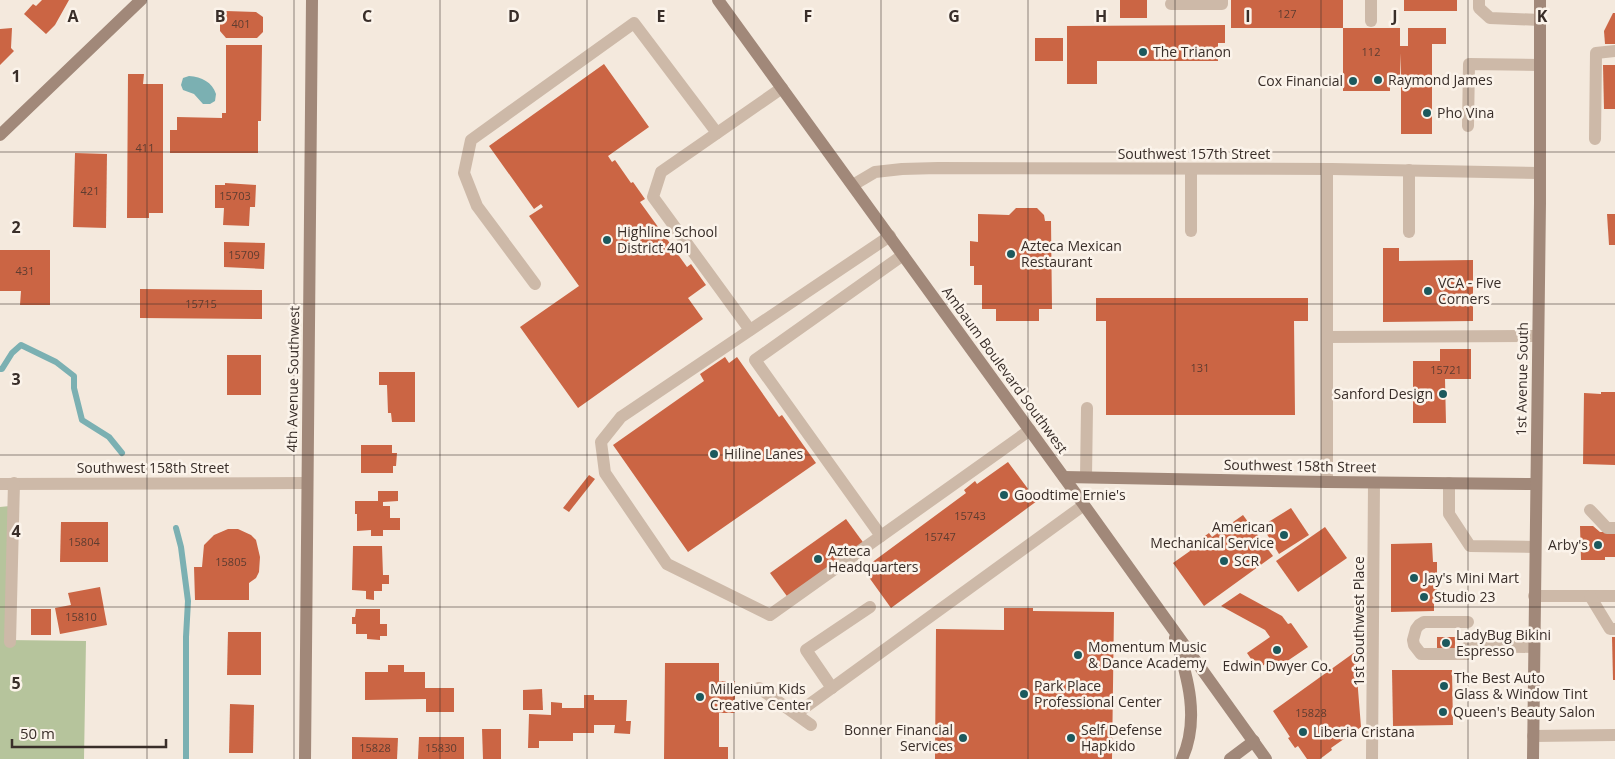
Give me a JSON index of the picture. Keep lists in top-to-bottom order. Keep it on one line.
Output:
{"streets":{"street":["Southwest 157th Street","Ambaum Boulevard Southwest","4th Avenue Southwest","1st Avenue South","Southwest 158th Street","1st Southwest Place"]},"crossings":[["Southwest 157th Street","Ambaum Boulevard Southwest"],["Southwest 157th Street","1st Avenue South"],["Ambaum Boulevard Southwest","Southwest 158th Street"],["4th Avenue Southwest","Southwest 158th Street"],["1st Avenue South","Southwest 158th Street"],["Southwest 158th Street","1st Southwest Place"]],"places":["The Trianon","Raymond James","Cox Financial","Pho Vina","Highline School District 401","Azteca Mexican Restaurant","VCA - Five Corners","Sanford Design","Hiline Lanes","Goodtime Ernie's","American Mechanical Service","Arby's","Azteca Headquarters","SCR","Jay's Mini Mart","Studio 23","LadyBug Bikini Espresso","Edwin Dwyer Co.","Momentum Music & Dance Academy","The Best Auto Glass & Window Tint","Park Place Professional Center","Millenium Kids Creative Center","Queen's Beauty Salon","Liberia Cristana","Bonner Financial Services","Self Defense Hapkido"],"house_numbers":["127","401","112","411","421","15703","15709","431","15715","131","15721","15743","15747","15804","15805","15810","15828","15828","15830"],"scale_bar":"50 m","grid":{"columns":["A","B","C","D","E","F","G","H","I","J","K"],"rows":["1","2","3","4","5"]}}
